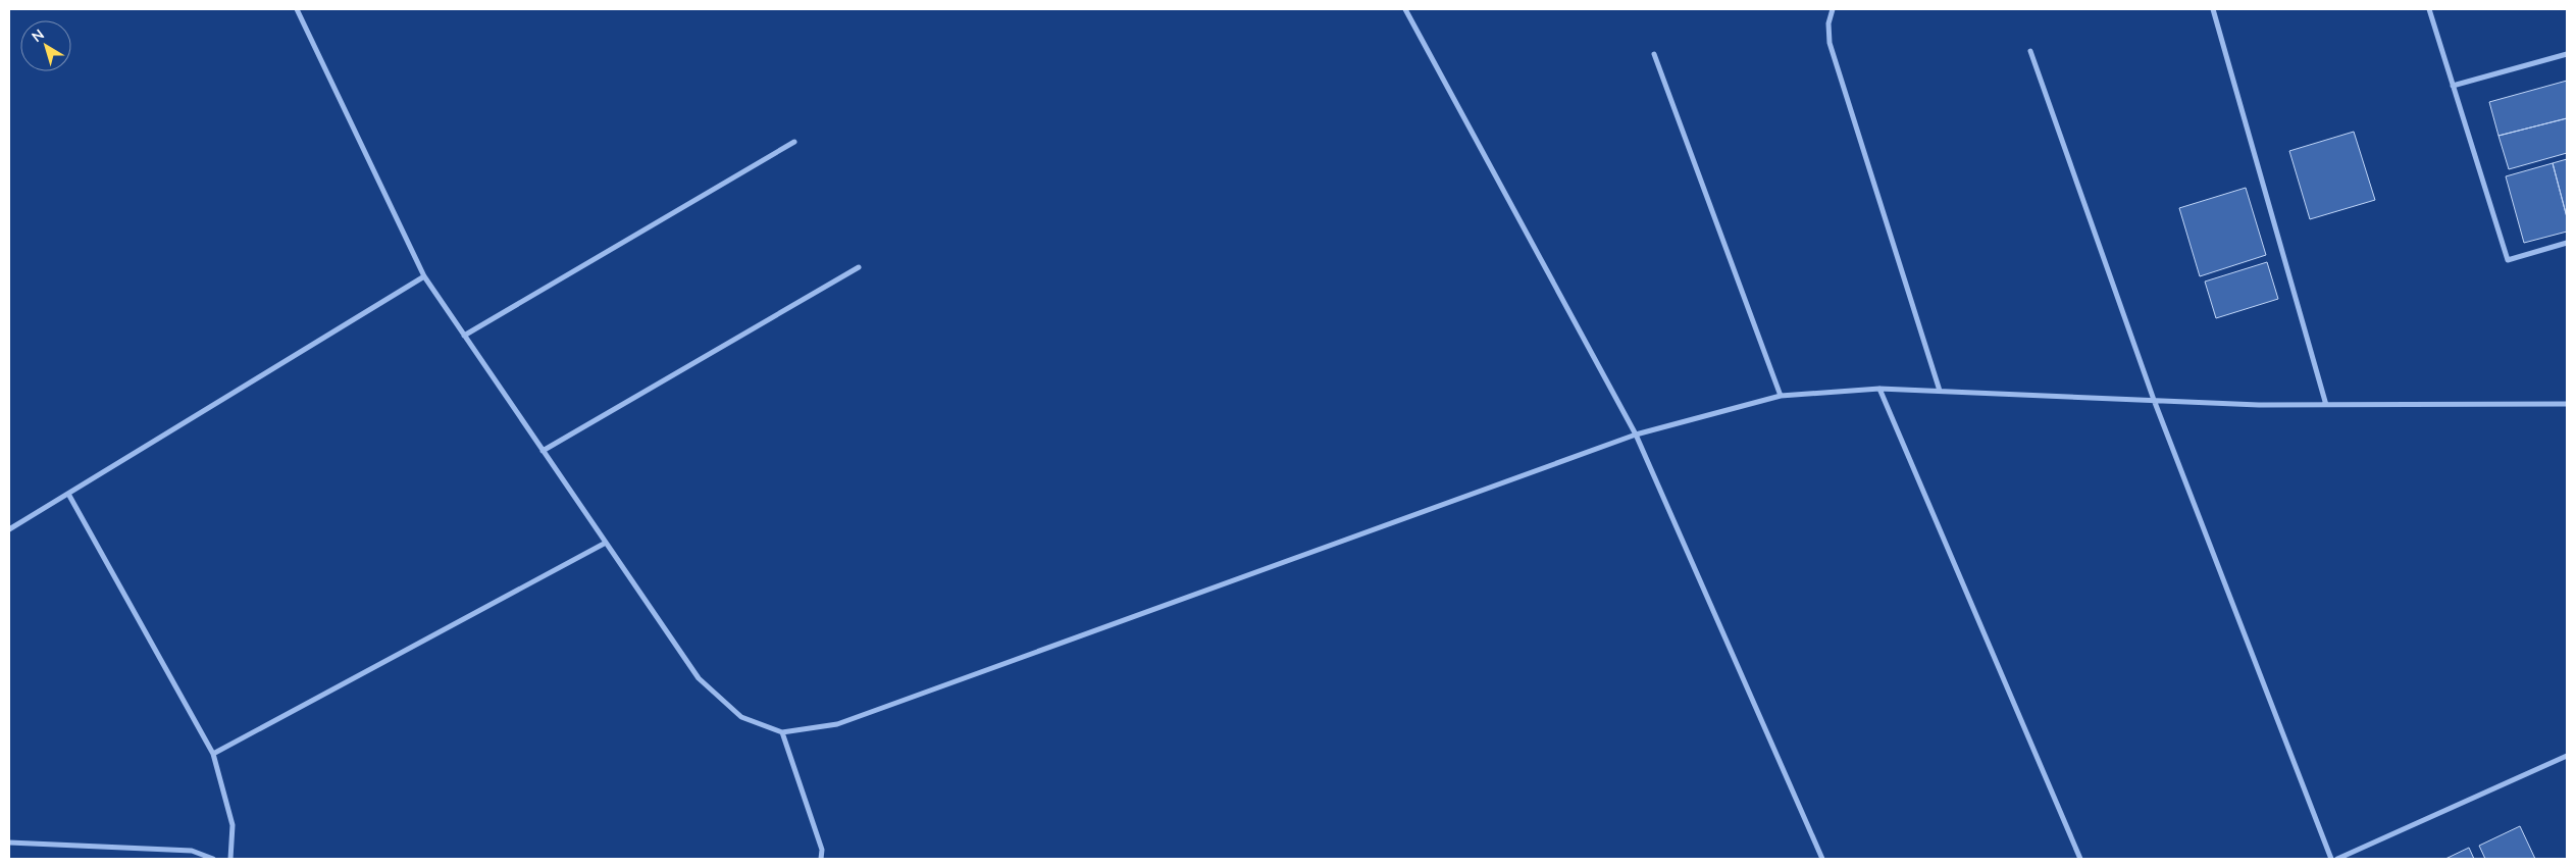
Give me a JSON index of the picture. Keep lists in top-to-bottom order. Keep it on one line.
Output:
{"north":"top left"}
